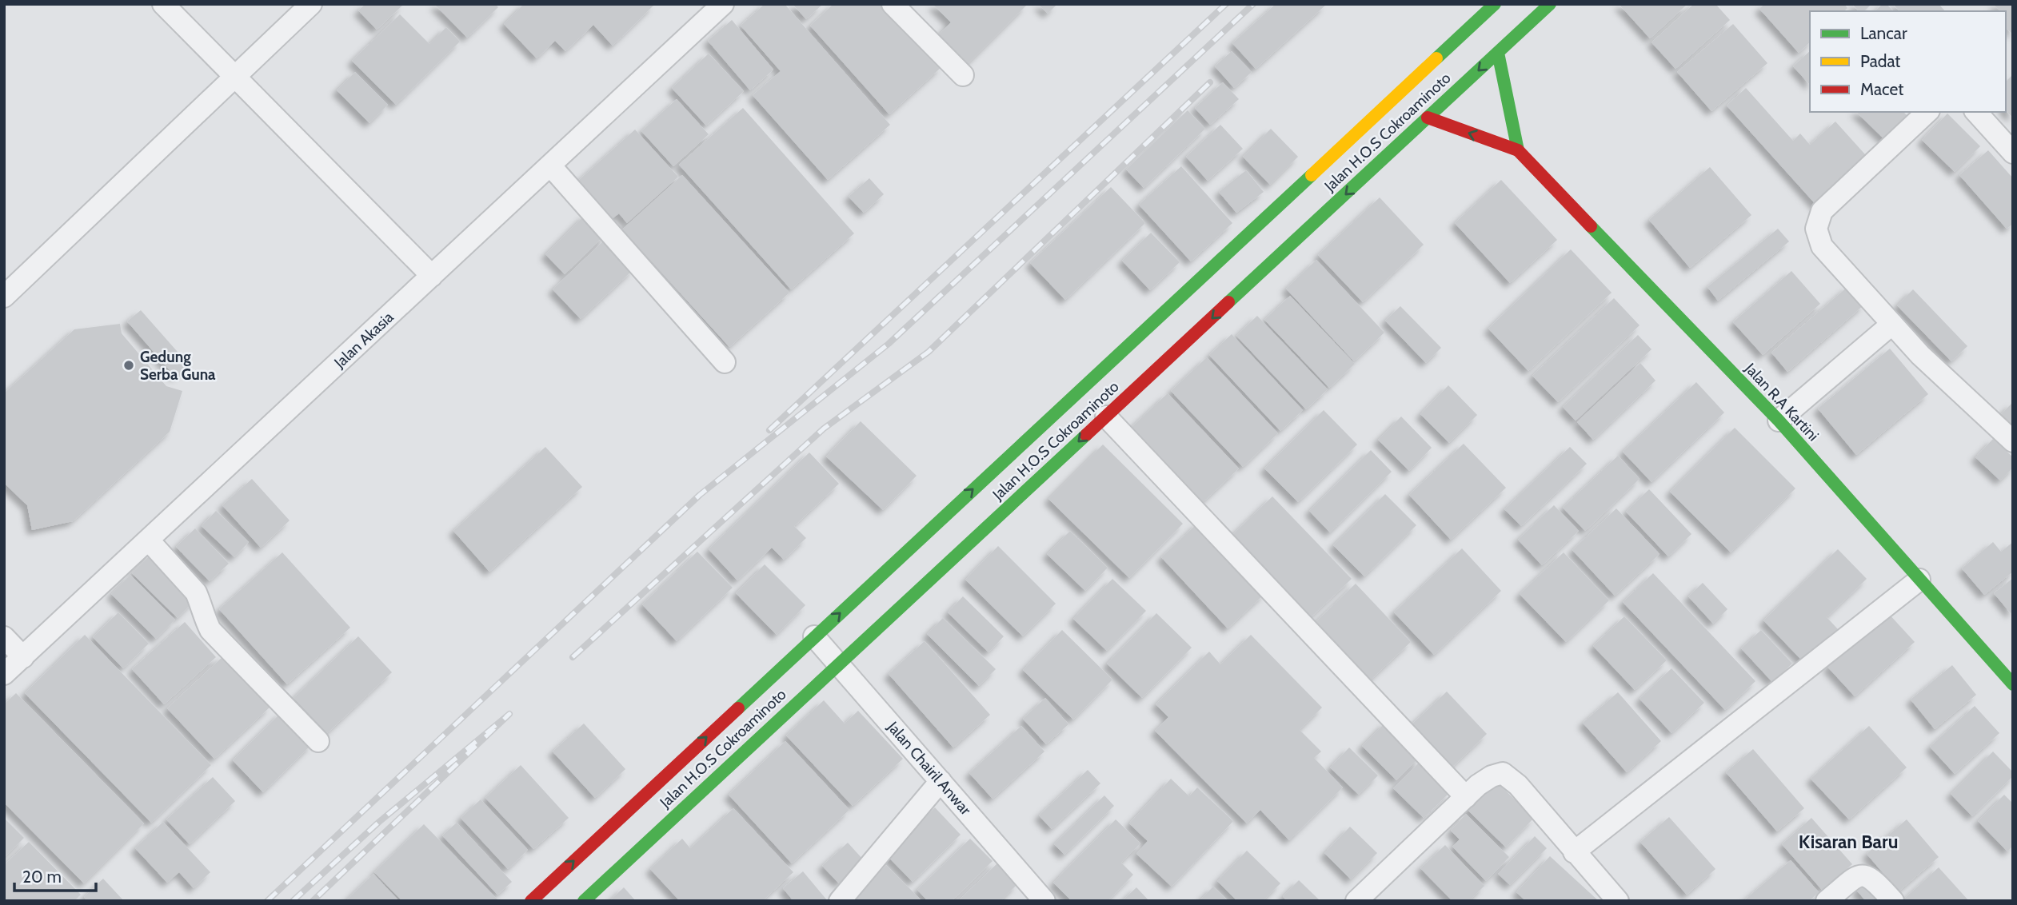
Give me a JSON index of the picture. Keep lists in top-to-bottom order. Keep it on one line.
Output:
{"streets":{"main road":["Jalan H.O.S Cokroaminoto","Jalan R.A Kartini"],"street":["Jalan Akasia","Jalan Chairil Anwar"]},"crossings":[["Jalan H.O.S Cokroaminoto","Jalan Chairil Anwar"]],"districts":["Kisaran Baru"],"places":["Gedung Serba Guna"],"legend":["Lancar","Padat","Macet"],"scale_bar":"20 m"}
